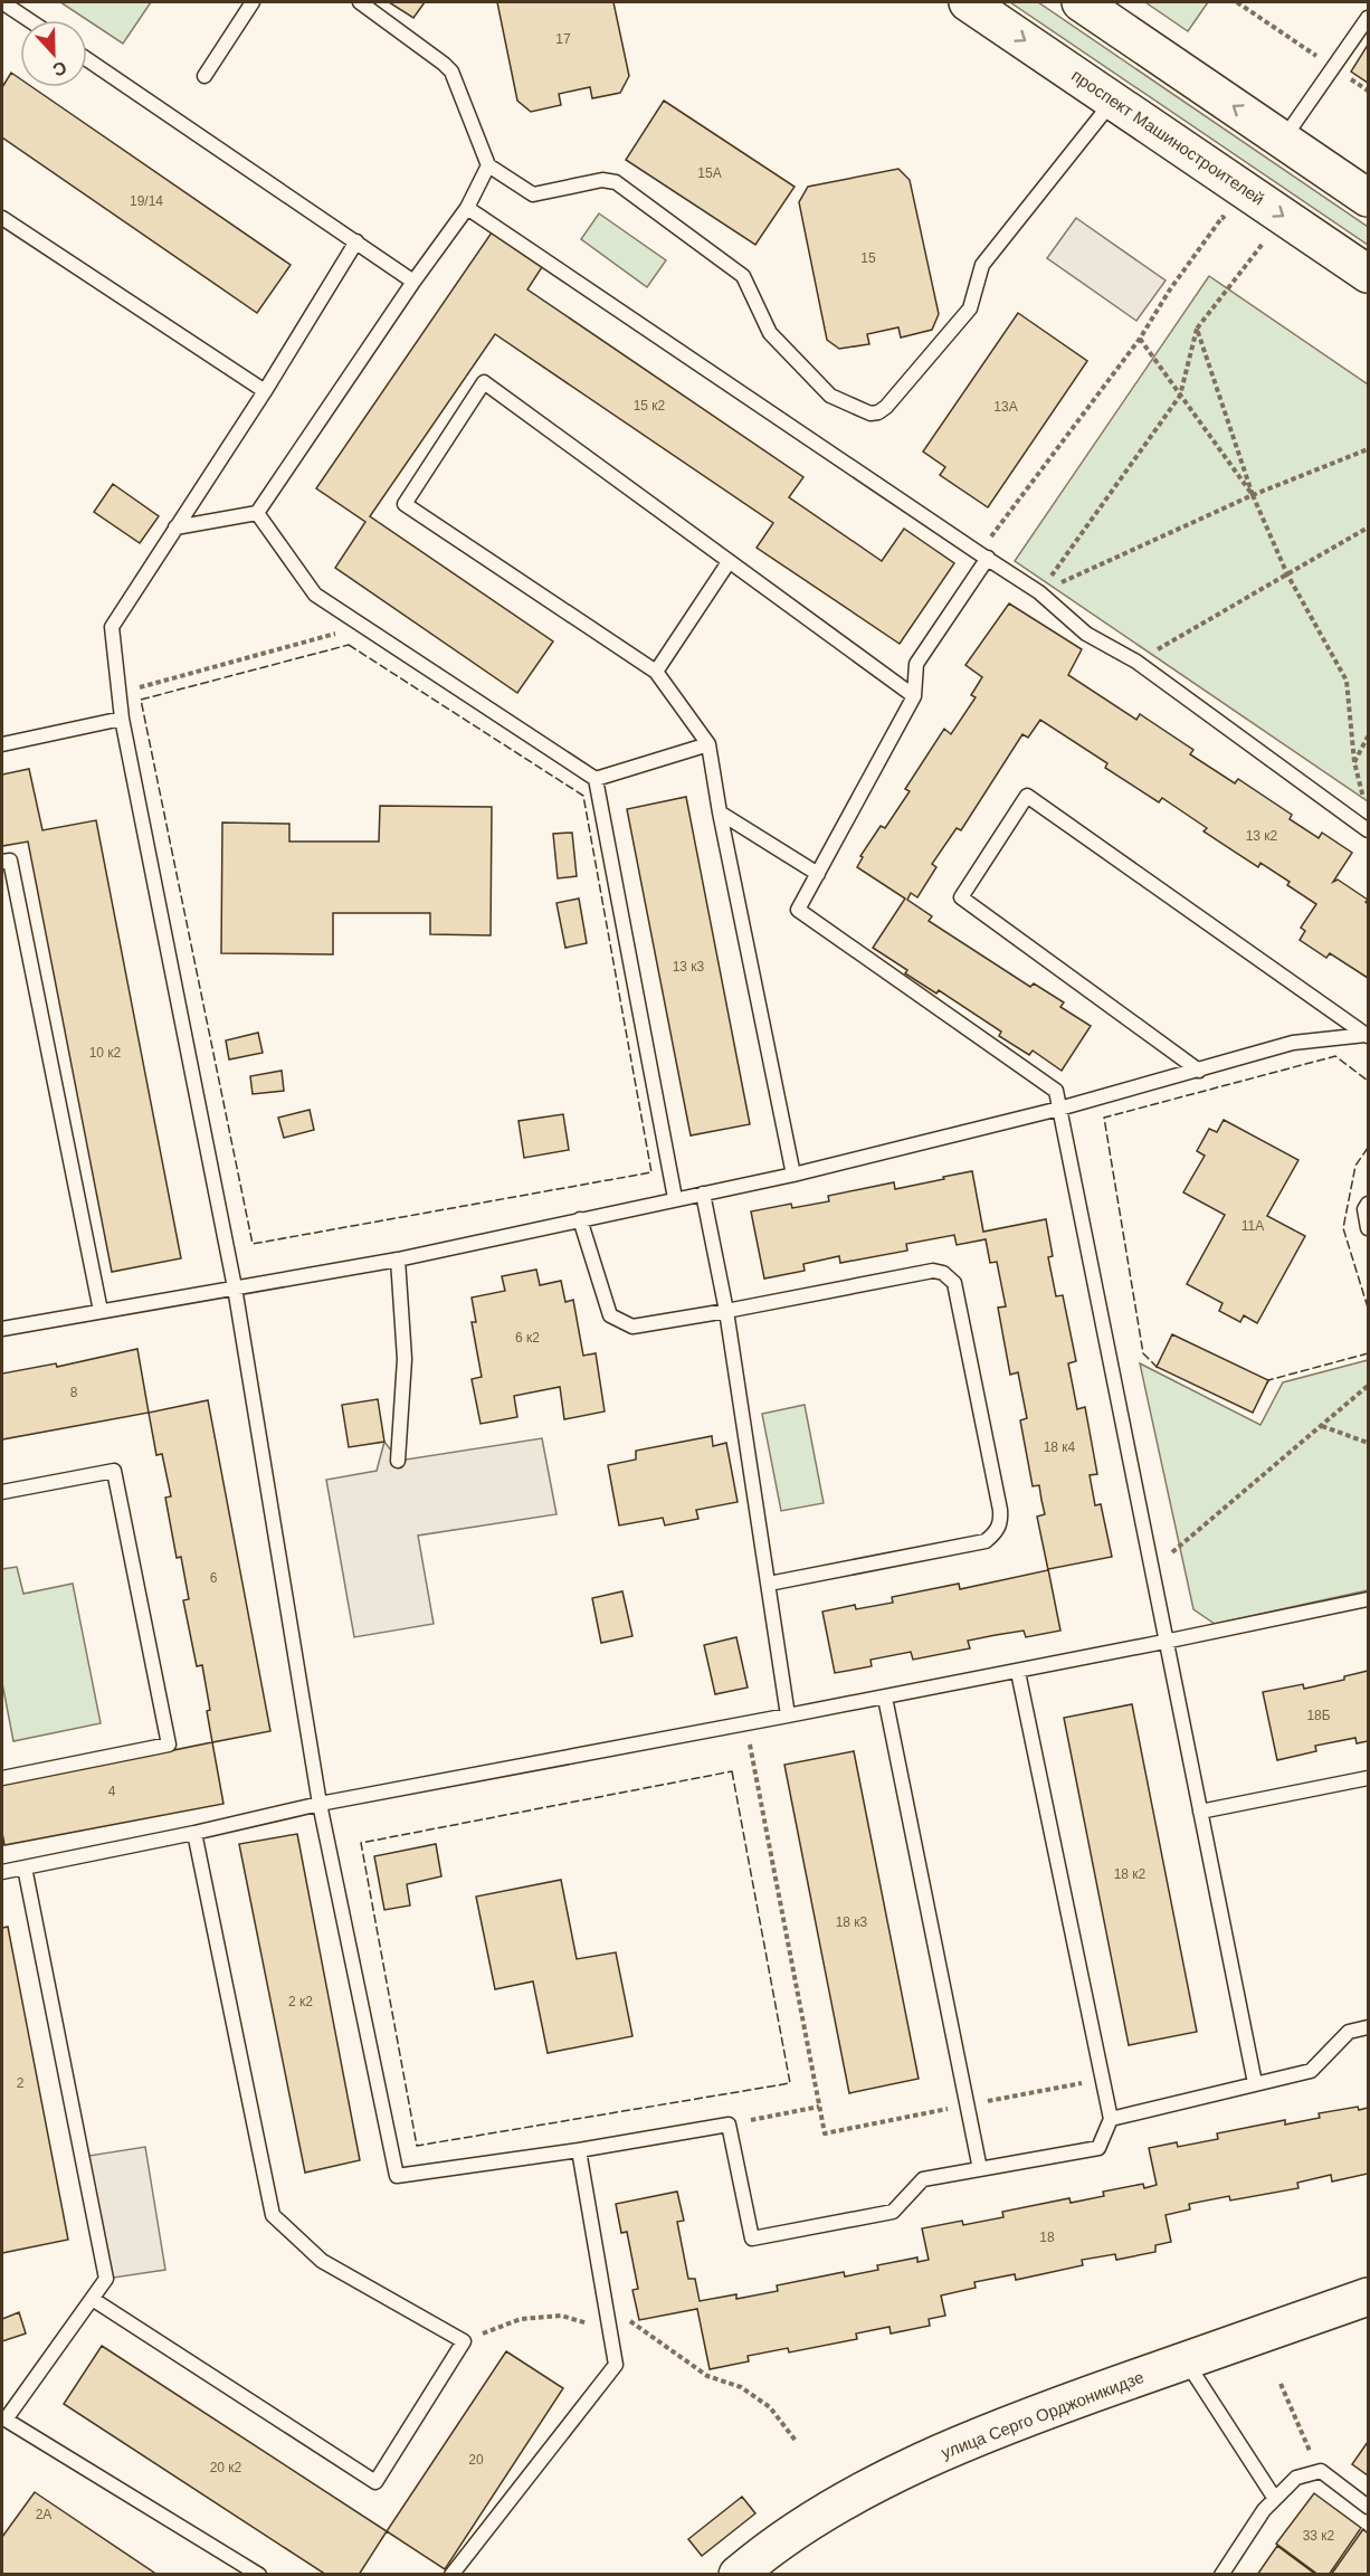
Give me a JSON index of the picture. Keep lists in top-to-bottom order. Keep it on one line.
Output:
{"streets":{"main road":["проспект Машиностроителей","улица Серго Орджоникидзе"]},"house_numbers":["17","15А","19/14","15","15 к2","13А","13 к2","13 к3","10 к2","11А","6 к2","8","18 к4","6","18Б","4","18 к2","18 к3","2 к2","2","18","20","20 к2","2А","33 к2"],"north":"bottom"}
